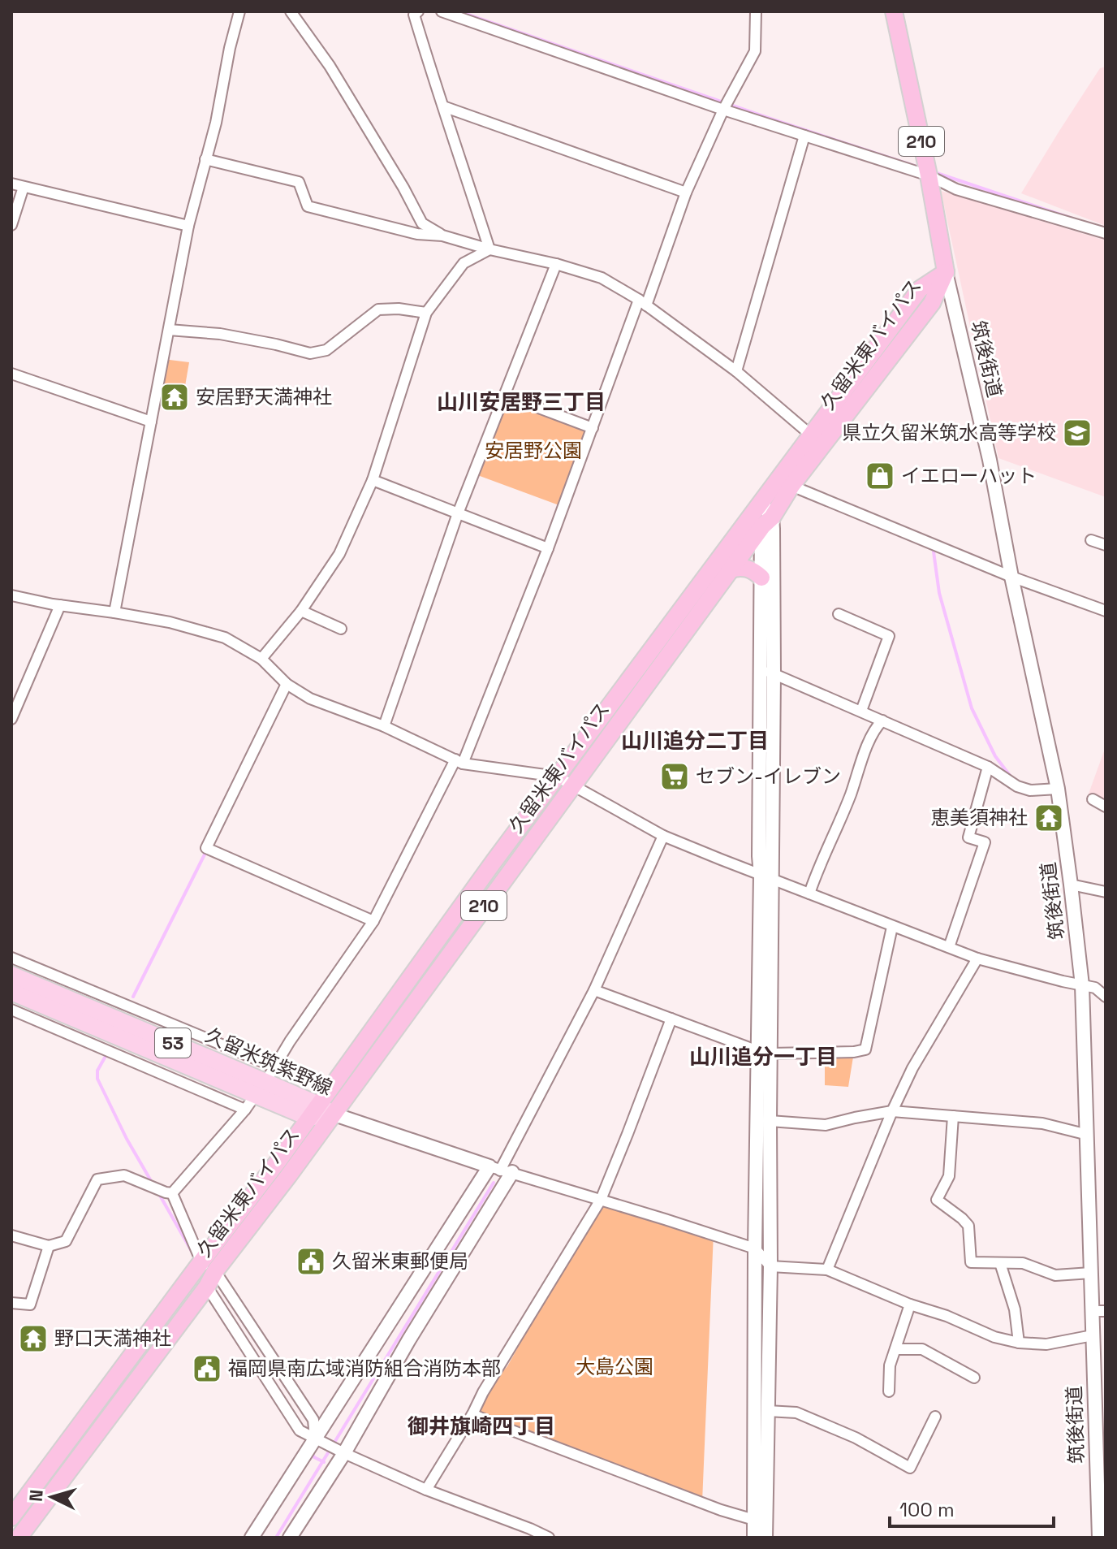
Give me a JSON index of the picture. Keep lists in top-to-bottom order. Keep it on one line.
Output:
{"streets":{"highway":["210","久留米東バイパス"],"main road":["53","久留米筑紫野線"],"street":["筑後街道"]},"crossings":[["210","久留米東バイパス"],["210","筑後街道"],["久留米東バイパス","筑後街道"],["久留米東バイパス","久留米筑紫野線"]],"districts":["山川安居野三丁目","山川追分二丁目","山川追分一丁目","御井旗崎四丁目"],"parks":["安居野公園","大島公園"],"places":{"temple":["安居野天満神社","恵美須神社","野口天満神社"],"school or university":["県立久留米筑水高等学校"],"shop":["イエローハット"],"supermarket":["セブン-イレブン"],"public building":["久留米東郵便局","福岡県南広域消防組合消防本部"]},"scale_bar":"100 m","north":"left"}
